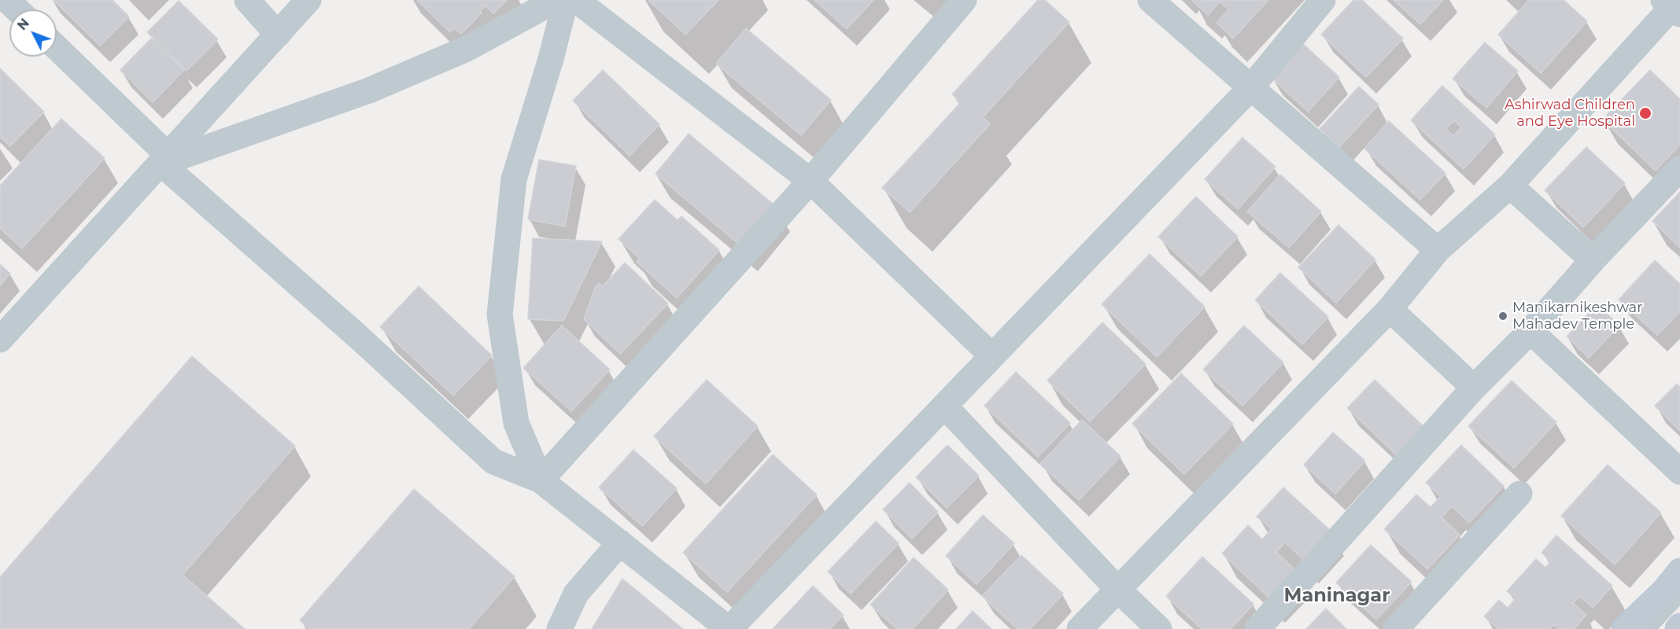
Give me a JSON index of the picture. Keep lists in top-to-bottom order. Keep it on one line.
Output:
{"districts":["Maninagar"],"places":["Ashirwad Children and Eye Hospital","Manikarnikeshwar Mahadev Temple"],"north":"top left"}
